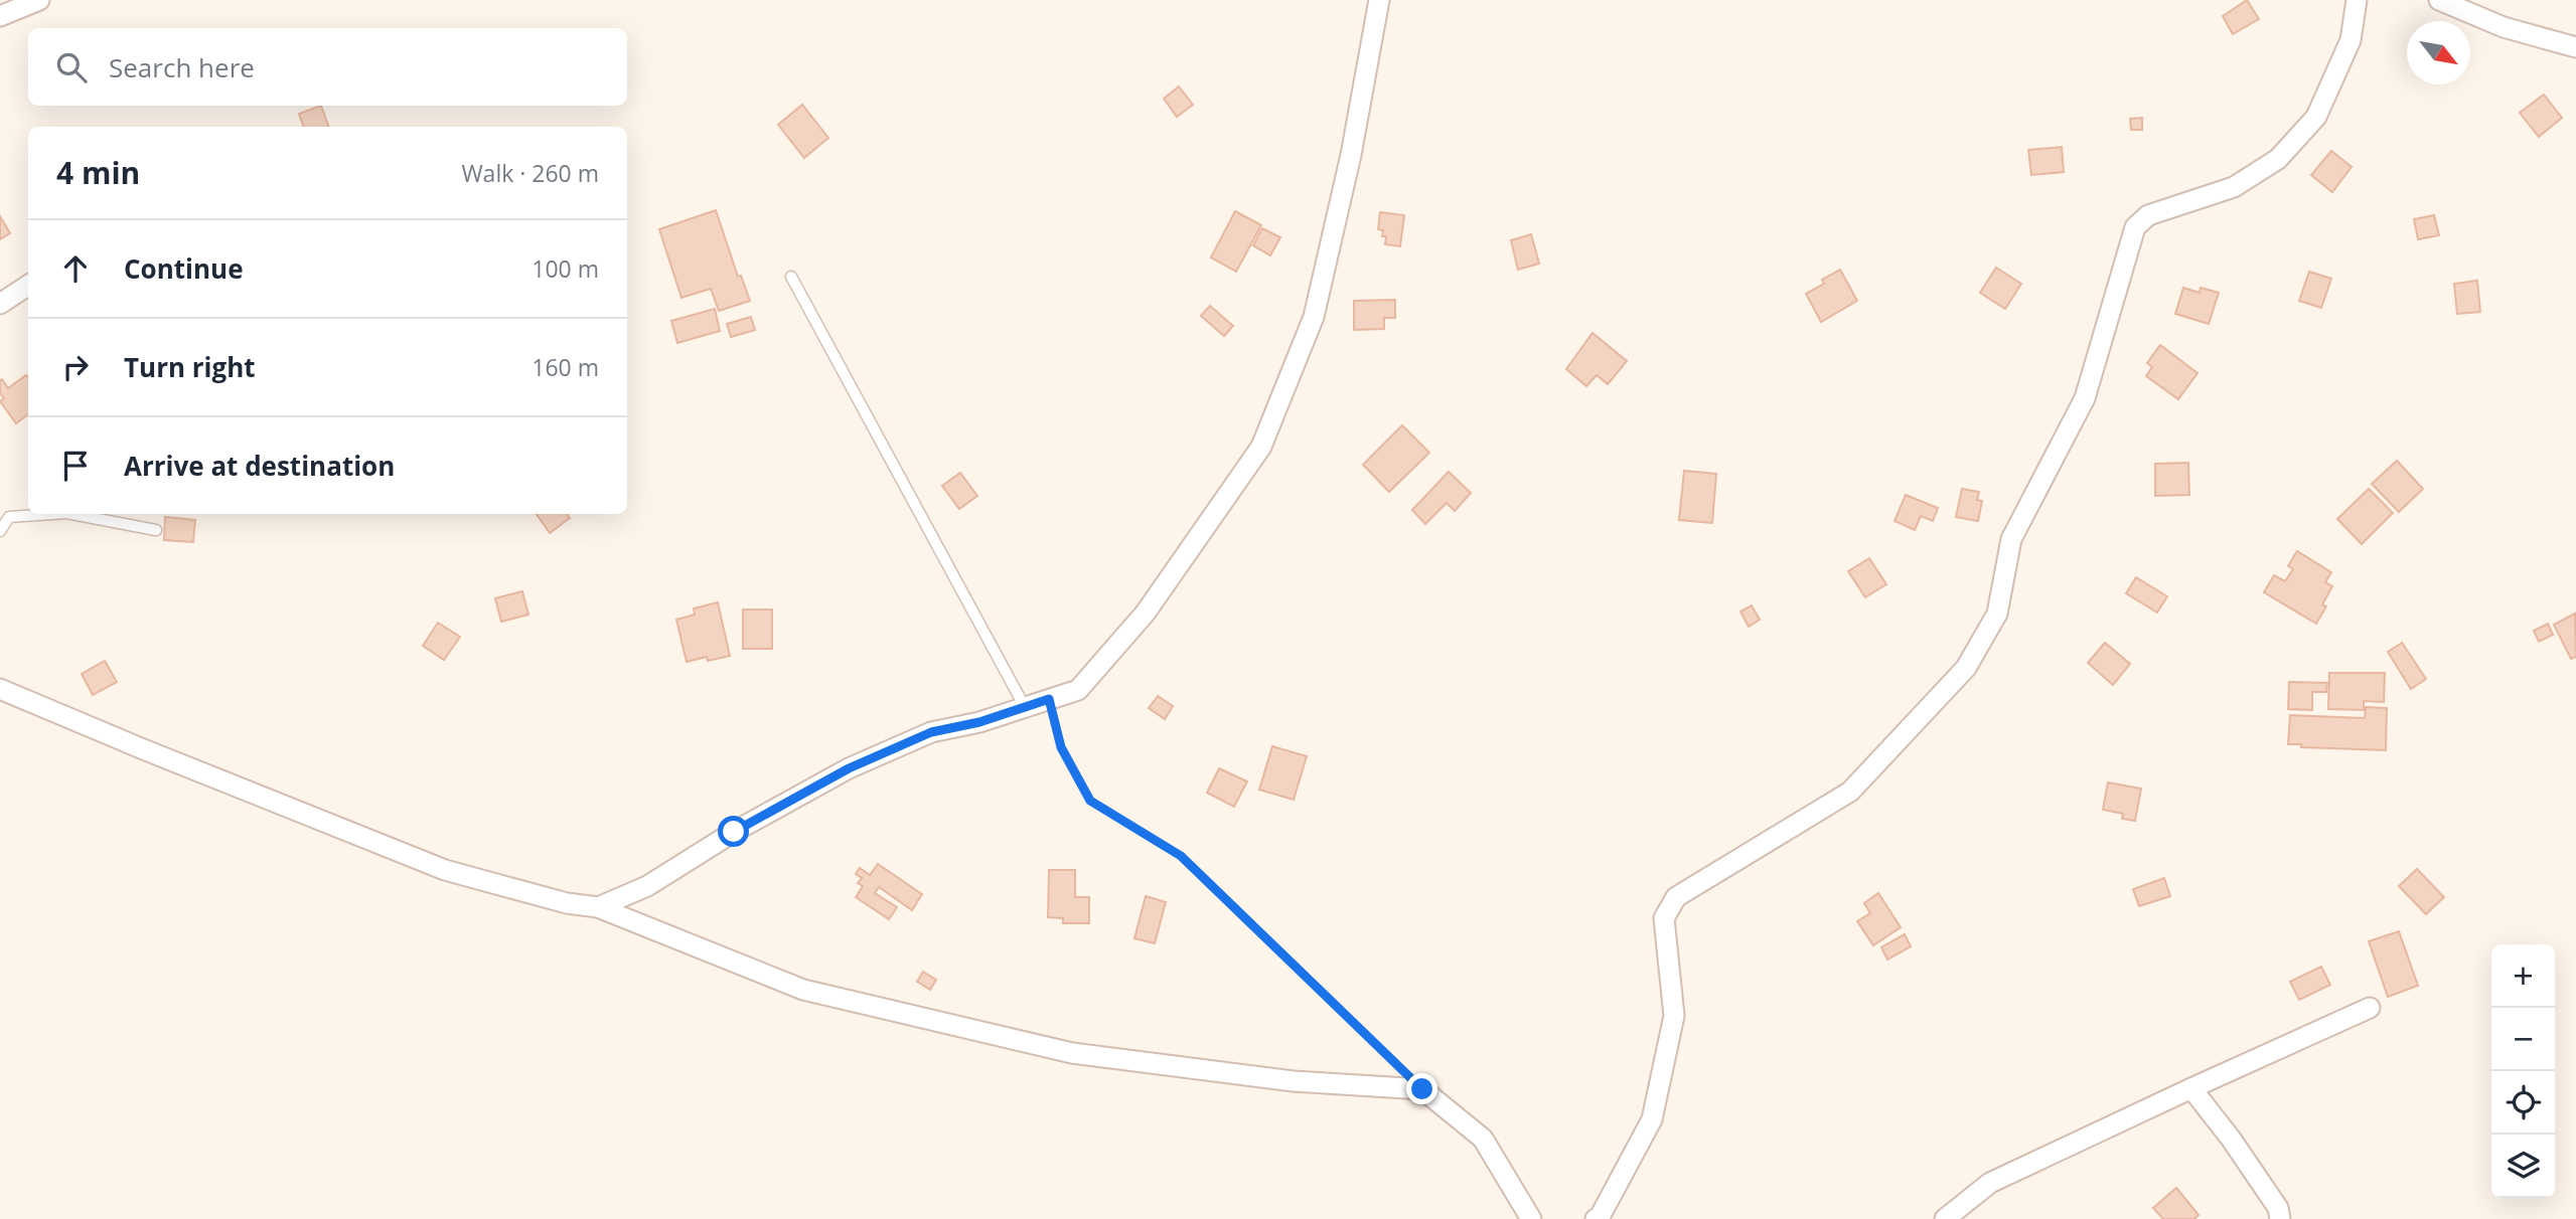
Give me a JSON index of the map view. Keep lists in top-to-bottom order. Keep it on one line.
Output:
{"north":"bottom right","page":{"search":"Search here","heading":["4 min","Walk · 260 m"],"list":[["Continue","100 m"],["Turn right","160 m"],"Arrive at destination"],"map_buttons":["+","−"]}}
